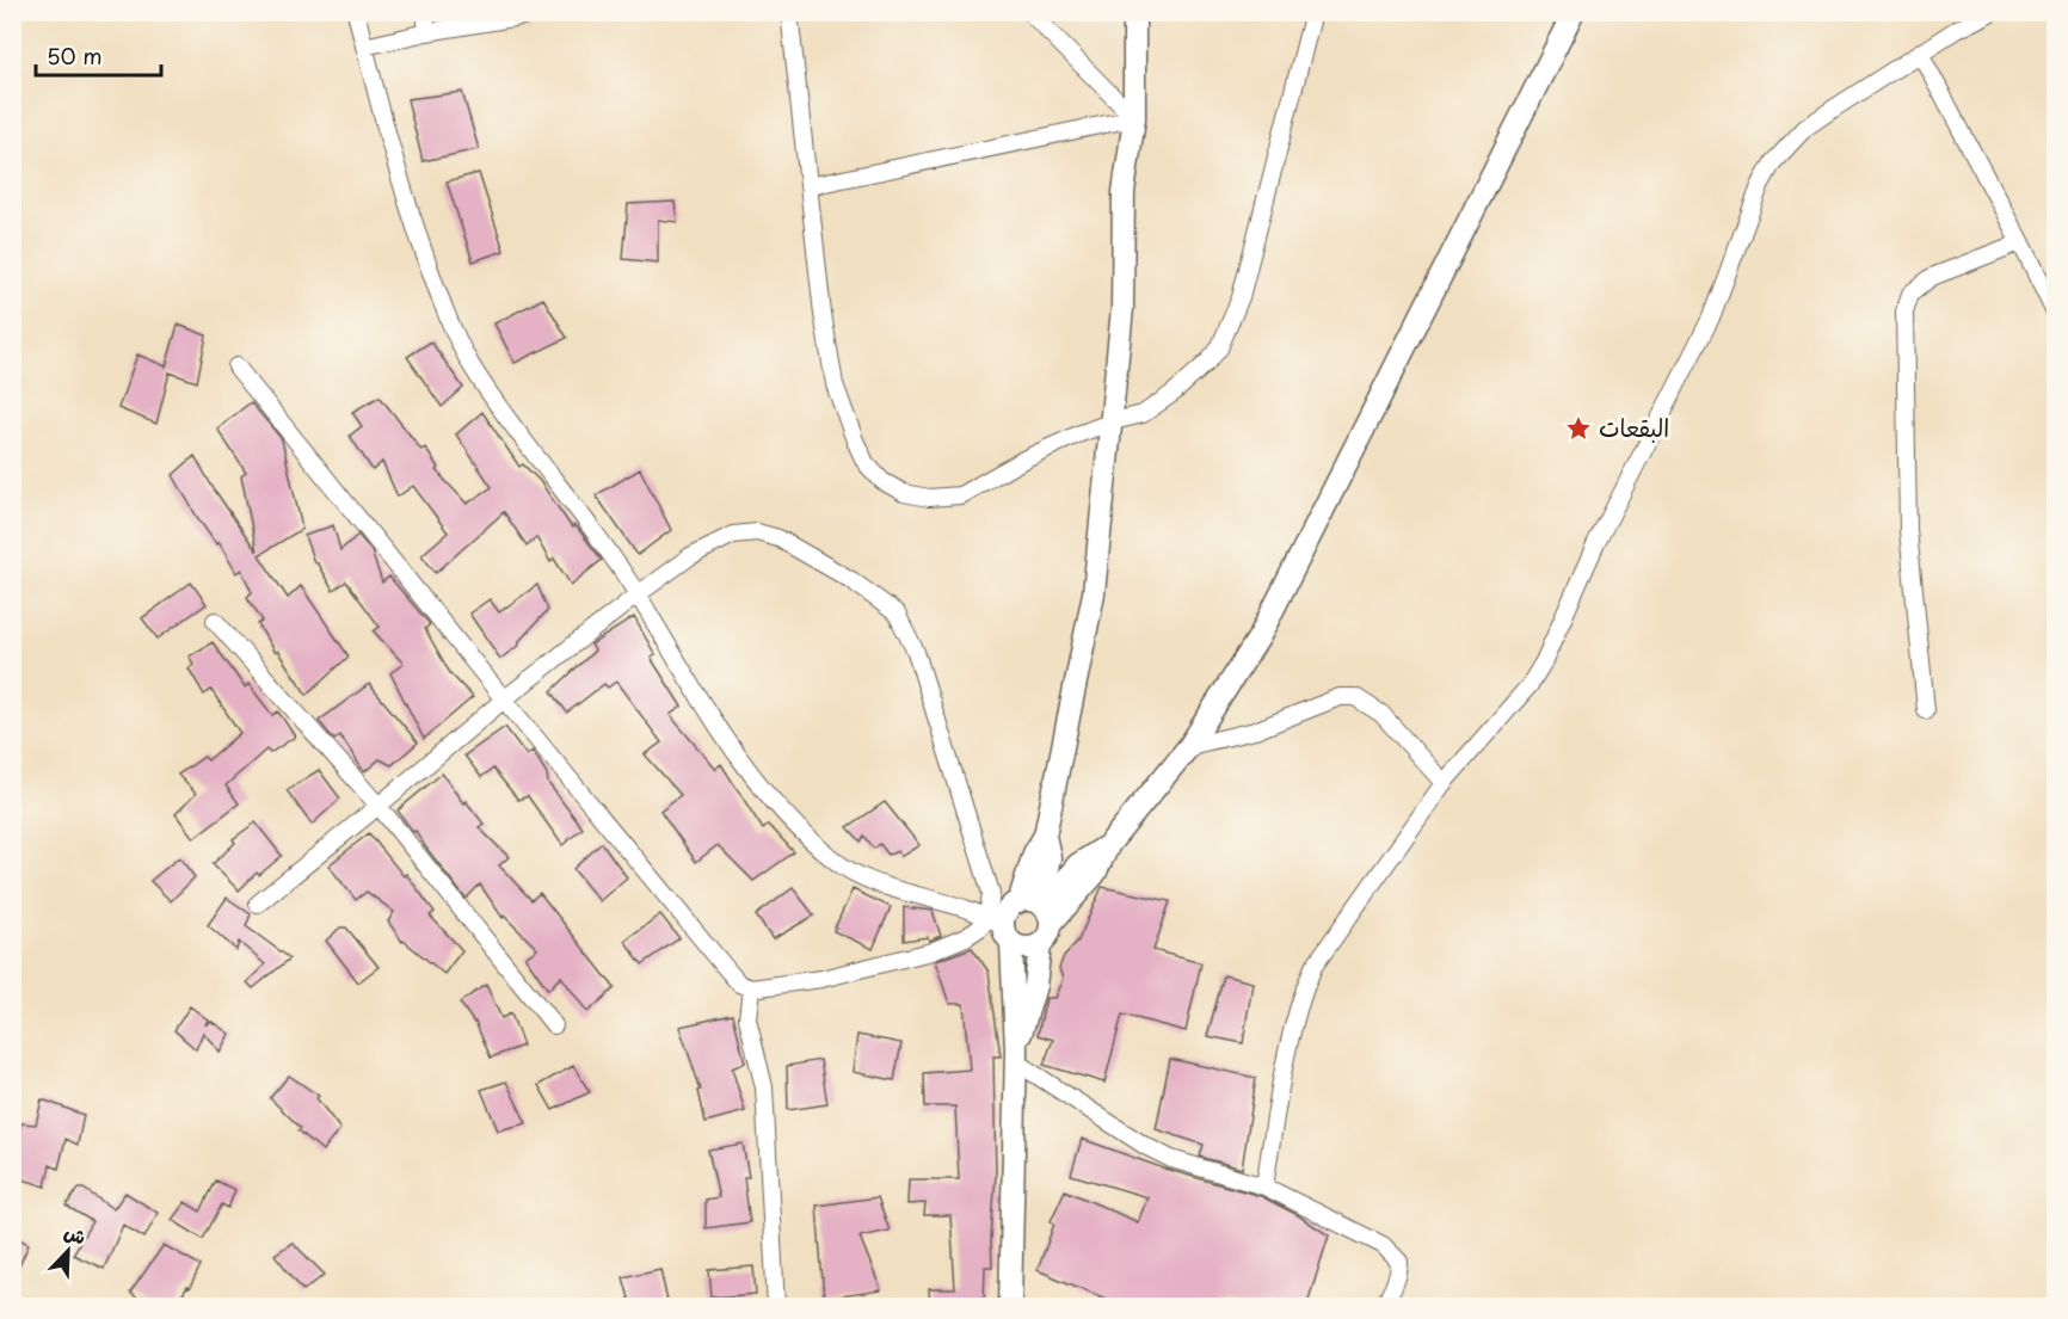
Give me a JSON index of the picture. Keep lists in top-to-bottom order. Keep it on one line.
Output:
{"places":{"place":["البقعات"]},"scale_bar":"50 m","north":"top right"}
